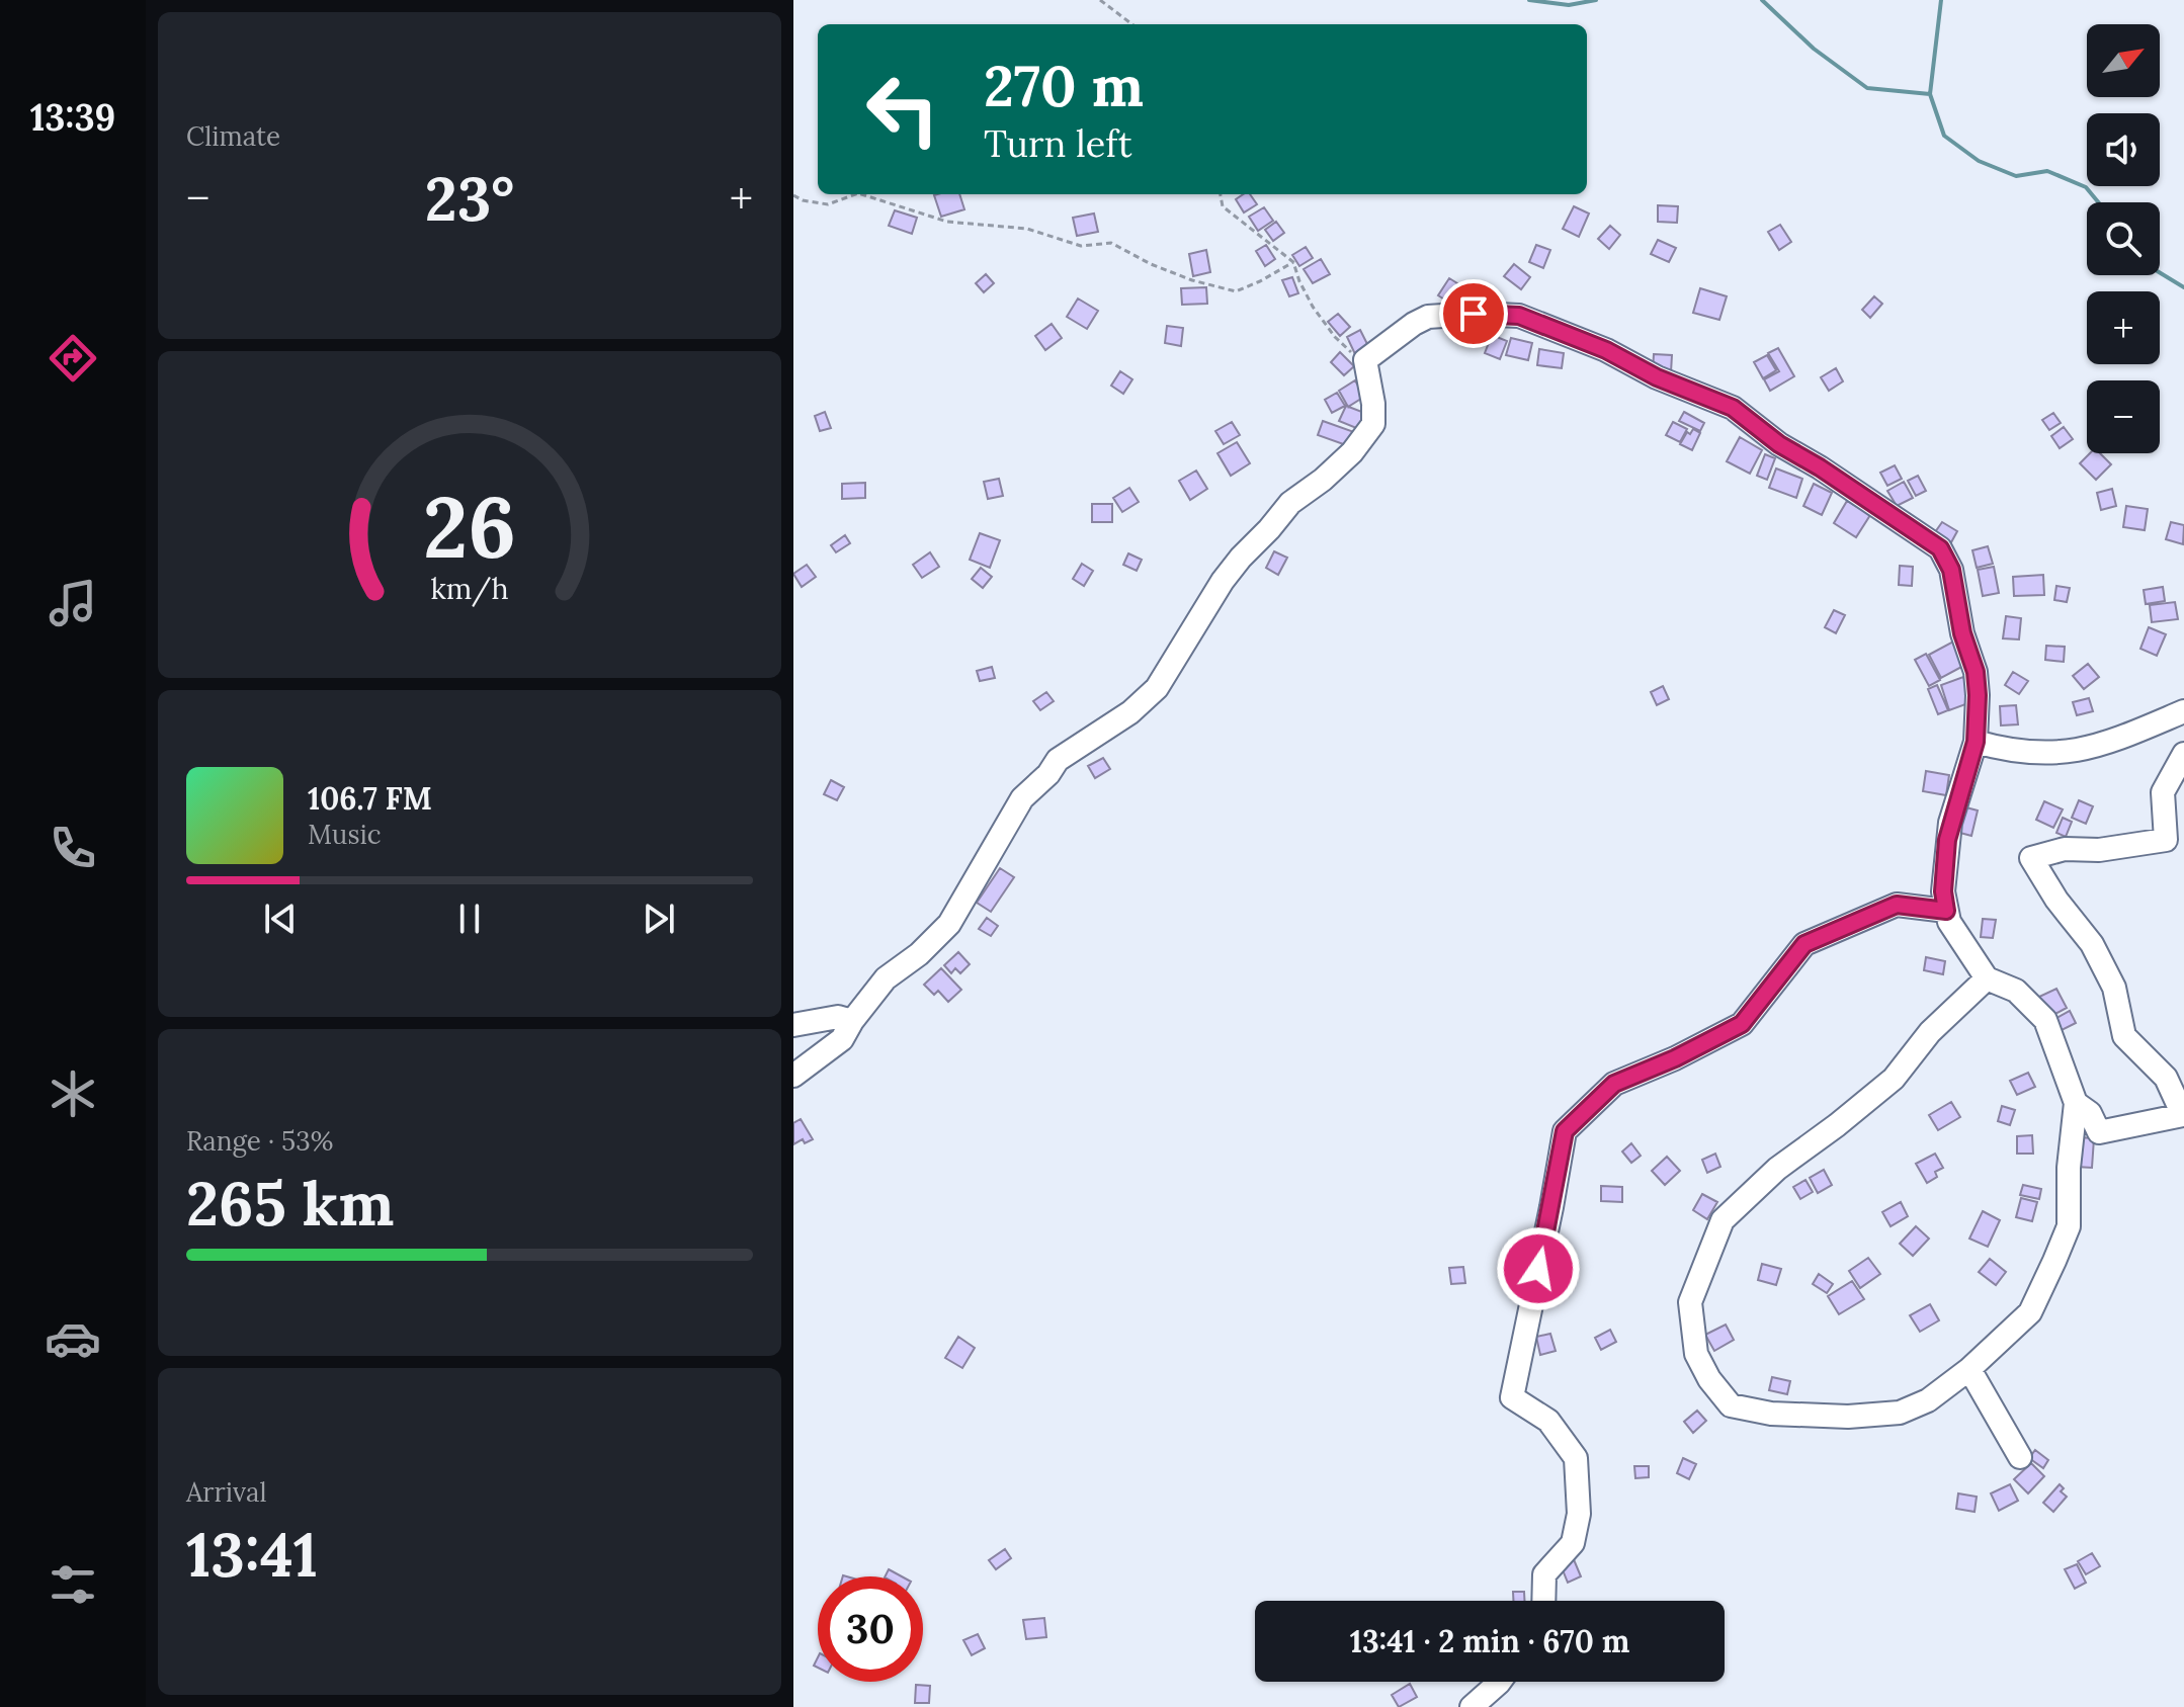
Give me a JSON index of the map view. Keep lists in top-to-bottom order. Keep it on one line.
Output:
{"north":"top right","page":{"tabs":"13:39","tile":["Climate",["Range · 53%","265 km"],["Arrival","13:41"]],"map_buttons":["+","−"],"turn":["270 m","Turn left"],"heat":["−","23°","+"],"song":["106.7 FM","Music"],"limit":"30","trip":"13:41 · 2 min · 670 m","gauge":["26","km/h"]}}
